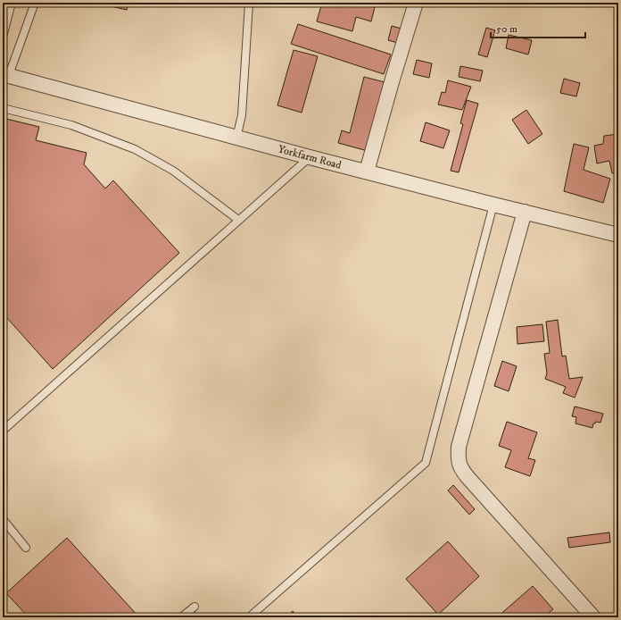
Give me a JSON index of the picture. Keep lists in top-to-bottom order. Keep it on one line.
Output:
{"streets":{"street":["Yorkfarm Road"]},"scale_bar":"50 m"}
